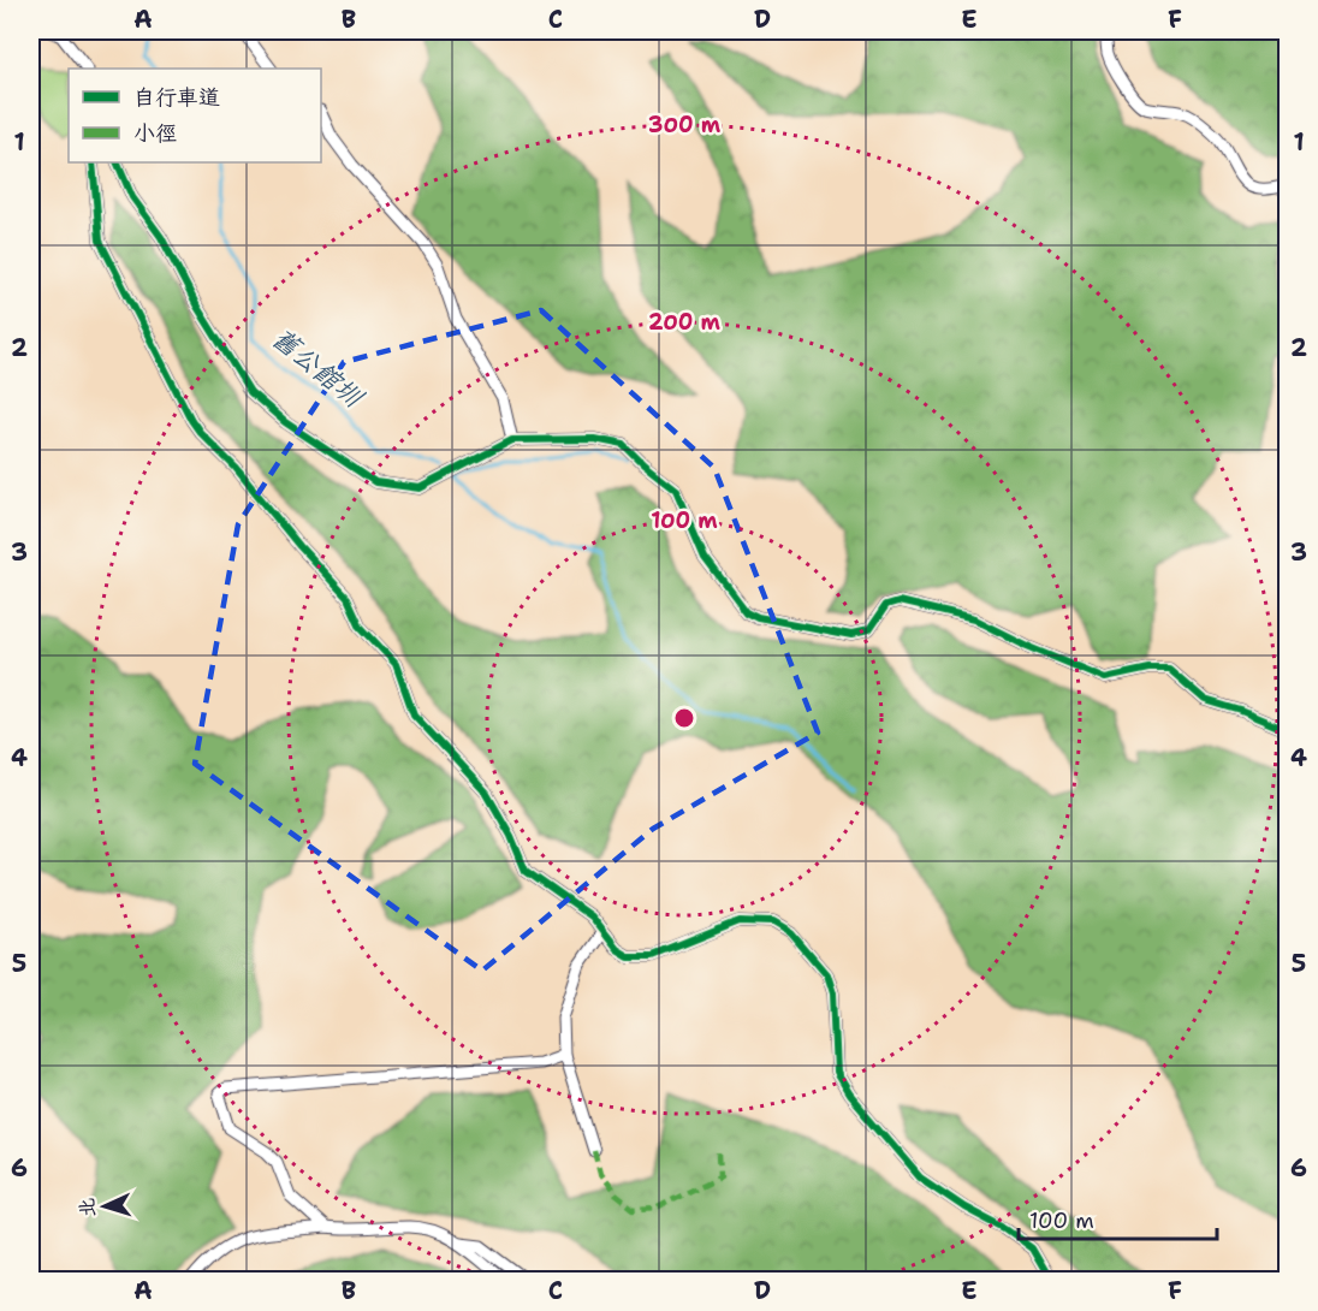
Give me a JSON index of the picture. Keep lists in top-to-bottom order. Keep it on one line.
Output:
{"water":["舊公館圳"],"legend":["自行車道","小徑"],"scale_bar":"100 m","north":"left","grid":{"columns":["A","B","C","D","E","F"],"rows":["1","2","3","4","5","6"]},"rings":["300 m","200 m","100 m"]}
